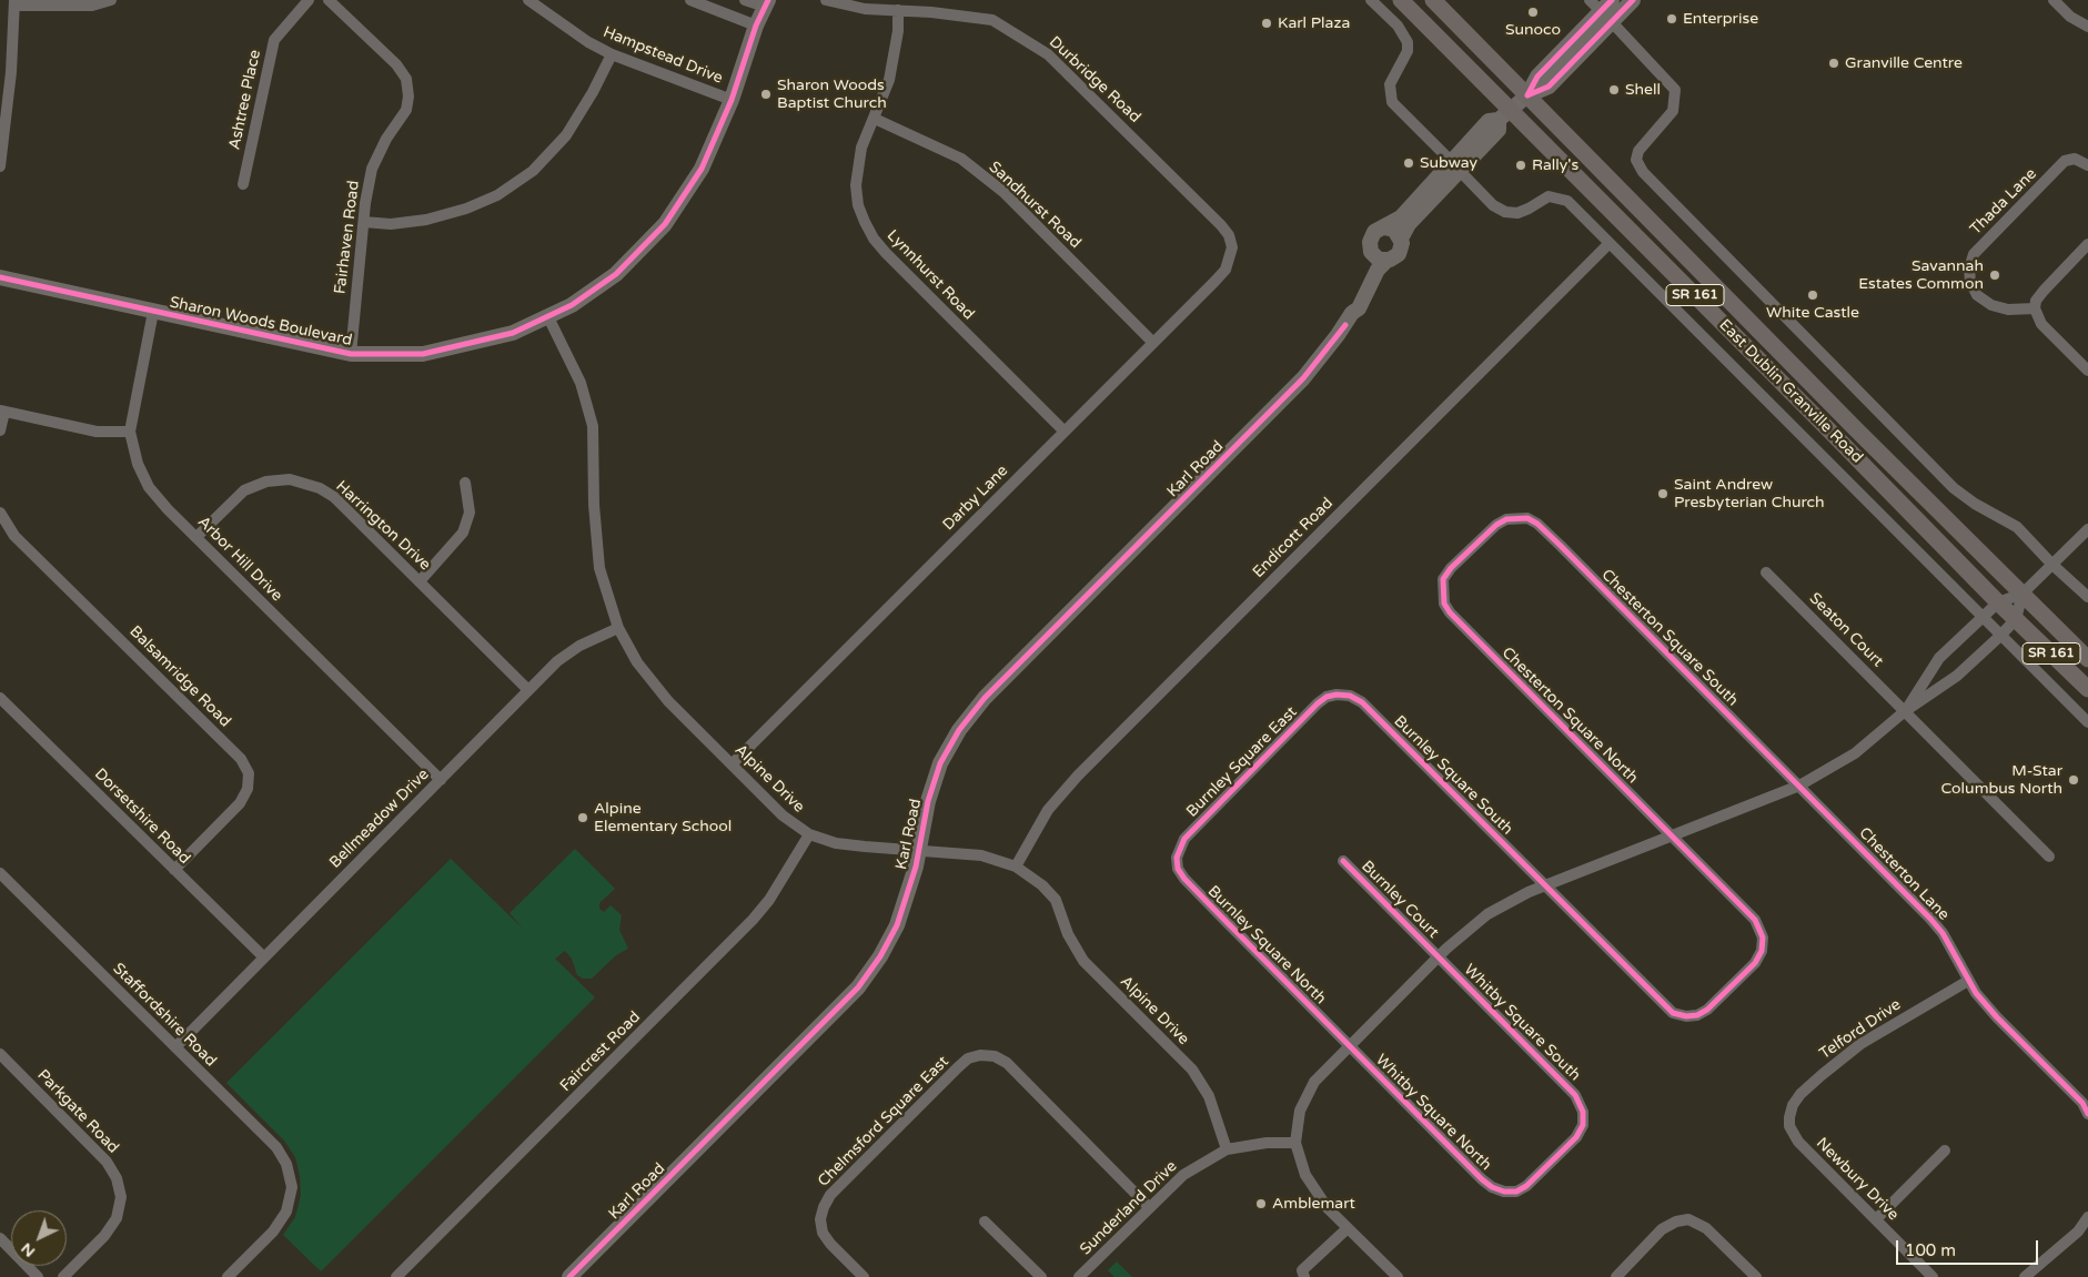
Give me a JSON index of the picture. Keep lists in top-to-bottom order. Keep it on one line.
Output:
{"streets":{"main road":["SR 161","East Dublin Granville Road"],"street":["Hampstead Drive","Durbridge Road","Ashtree Place","Thada Lane","Sandhurst Road","Fairhaven Road","Lynnhurst Road","Sharon Woods Boulevard","Karl Road","Darby Lane","Harrington Drive","Endicott Road","Arbor Hill Drive","Seaton Court","Chesterton Square South","Balsamridge Road","Chesterton Square North","Burnley Square East","Burnley Square South","Alpine Drive","Dorsetshire Road","Bellmeadow Drive","Chesterton Lane","Burnley Court","Burnley Square North","Staffordshire Road","Whitby Square South","Telford Drive","Faircrest Road","Parkgate Road","Whitby Square North","Chelmsford Square East","Newbury Drive","Sunderland Drive"]},"crossings":[["Hampstead Drive","Sharon Woods Boulevard"],["Durbridge Road","Lynnhurst Road"],["Durbridge Road","Darby Lane"],["Sandhurst Road","Lynnhurst Road"],["Sandhurst Road","Darby Lane"],["Fairhaven Road","Sharon Woods Boulevard"],["Lynnhurst Road","Darby Lane"],["Sharon Woods Boulevard","Arbor Hill Drive"],["Sharon Woods Boulevard","Alpine Drive"],["East Dublin Granville Road","Endicott Road"],["Karl Road","Alpine Drive"],["Darby Lane","Alpine Drive"],["Harrington Drive","Arbor Hill Drive"],["Harrington Drive","Bellmeadow Drive"],["Endicott Road","Alpine Drive"],["Arbor Hill Drive","Bellmeadow Drive"],["Chesterton Square South","Chesterton Square North"],["Chesterton Square South","Chesterton Lane"],["Balsamridge Road","Dorsetshire Road"],["Chesterton Square North","Burnley Square South"],["Burnley Square East","Burnley Square South"],["Burnley Square East","Burnley Square North"],["Alpine Drive","Bellmeadow Drive"],["Alpine Drive","Faircrest Road"],["Alpine Drive","Sunderland Drive"],["Dorsetshire Road","Bellmeadow Drive"],["Bellmeadow Drive","Staffordshire Road"],["Chesterton Lane","Telford Drive"],["Burnley Court","Whitby Square South"],["Burnley Square North","Whitby Square North"],["Whitby Square South","Whitby Square North"],["Telford Drive","Newbury Drive"],["Chelmsford Square East","Sunderland Drive"]],"places":["Sunoco","Enterprise","Karl Plaza","Granville Centre","Shell","Sharon Woods Baptist Church","Subway","Rally's","Savannah Estates Common","White Castle","Saint Andrew Presbyterian Church","M-Star Columbus North","Alpine Elementary School","Amblemart"],"scale_bar":"100 m","north":"bottom left"}
